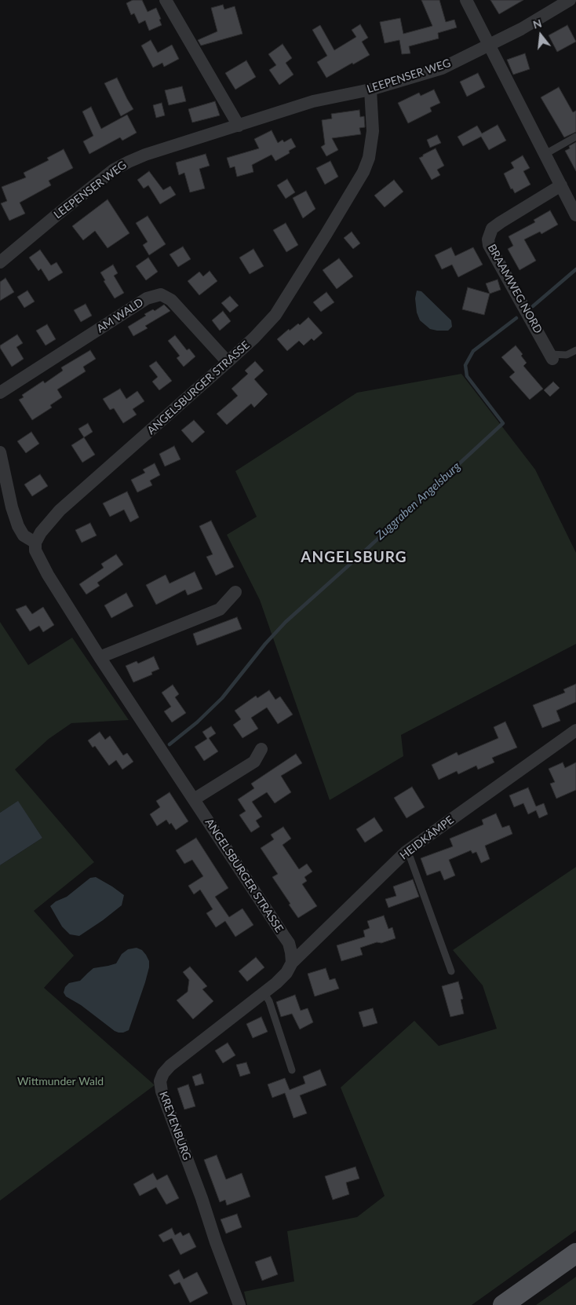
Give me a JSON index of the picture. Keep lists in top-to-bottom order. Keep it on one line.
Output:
{"streets":{"street":["LEEPENSER WEG","BRAAMWEG NORD","AM WALD","ANGELSBURGER STRASSE","HEIDKÄMPE","KREYENBURG"]},"crossings":[["LEEPENSER WEG","ANGELSBURGER STRASSE"],["AM WALD","ANGELSBURGER STRASSE"],["ANGELSBURGER STRASSE","HEIDKÄMPE"],["ANGELSBURGER STRASSE","KREYENBURG"],["HEIDKÄMPE","KREYENBURG"]],"districts":["ANGELSBURG"],"water":["Zuggraben Angelsburg"],"parks":["Wittmunder Wald"],"north":"top"}
